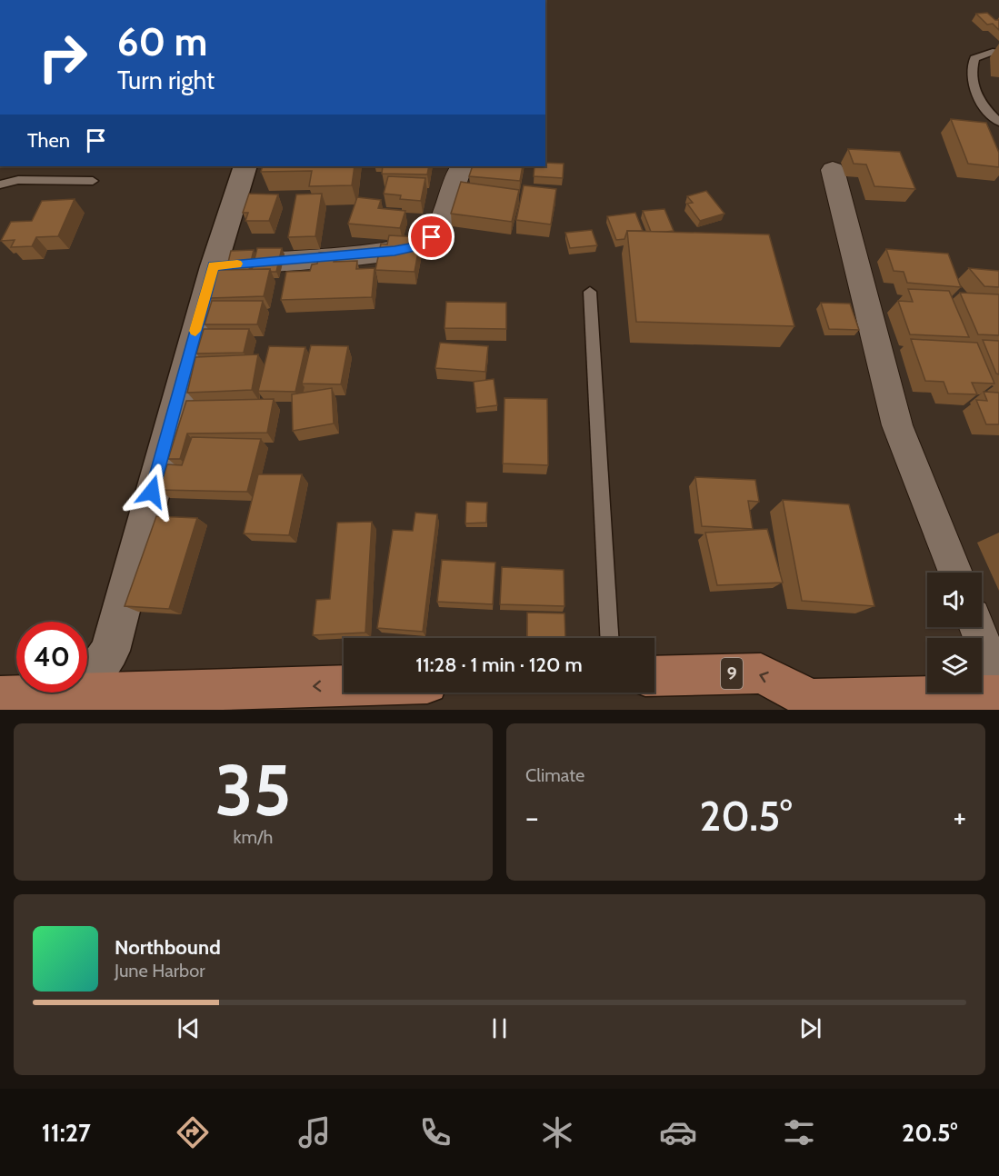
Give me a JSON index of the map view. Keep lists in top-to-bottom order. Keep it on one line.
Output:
{"streets":{"main road":["9"]},"page":{"turn":["60 m","Turn right"],"then":"Then","limit":"40","trip":"11:28 · 1 min · 120 m","tile":[["35","km/h"],"Climate"],"heat":["−","20.5°","+"],"song":["Northbound","June Harbor"],"tabs":["11:27","20.5°"]}}
